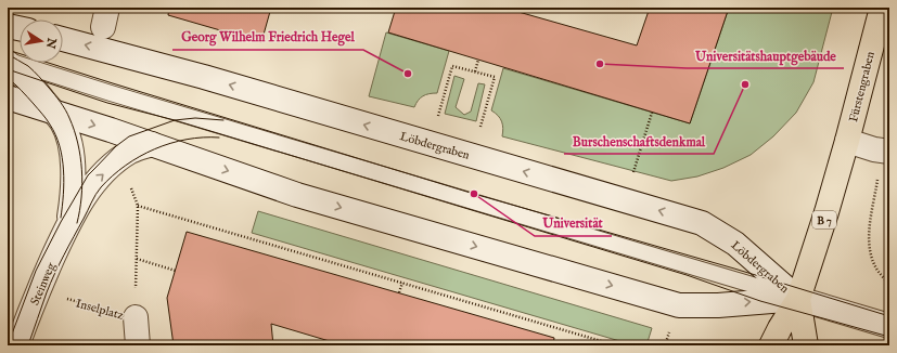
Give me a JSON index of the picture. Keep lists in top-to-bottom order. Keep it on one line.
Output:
{"streets":{"main road":["Fürstengraben","Löbdergraben","B 7","Steinweg","Inselplatz"]},"crossings":[["Fürstengraben","B 7"],["Löbdergraben","B 7"],["Löbdergraben","Steinweg"],["Steinweg","Inselplatz"]],"places":["Universitätshauptgebäude","Georg Wilhelm Friedrich Hegel","Burschenschaftsdenkmal","Universität"],"north":"right"}
